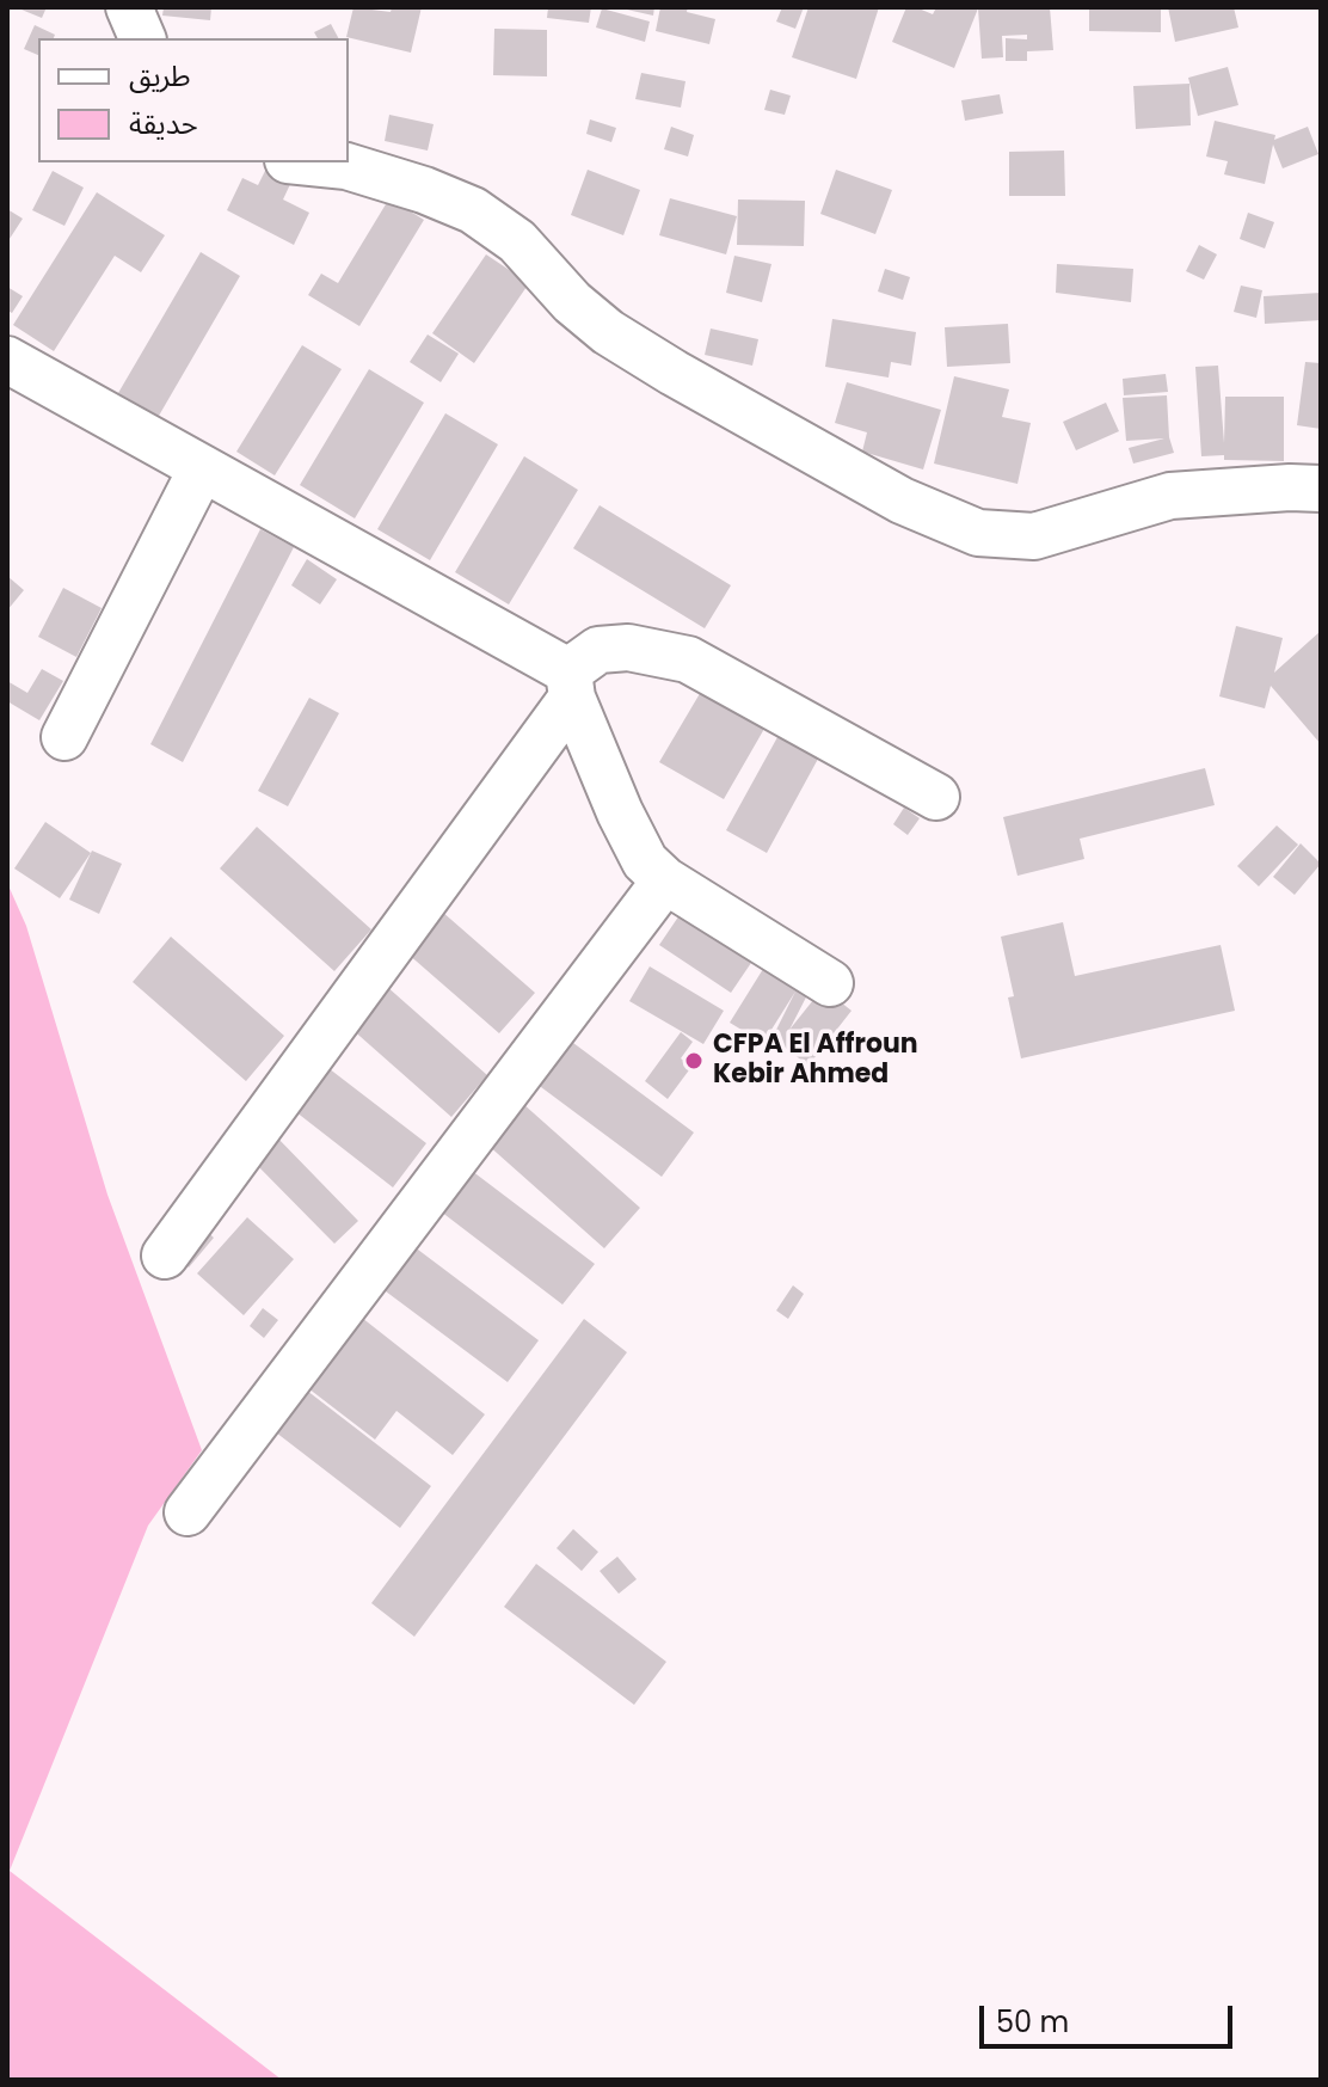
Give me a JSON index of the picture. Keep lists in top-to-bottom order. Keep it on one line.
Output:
{"places":["CFPA El Affroun Kebir Ahmed"],"legend":["طريق","حديقة"],"scale_bar":"50 m"}
